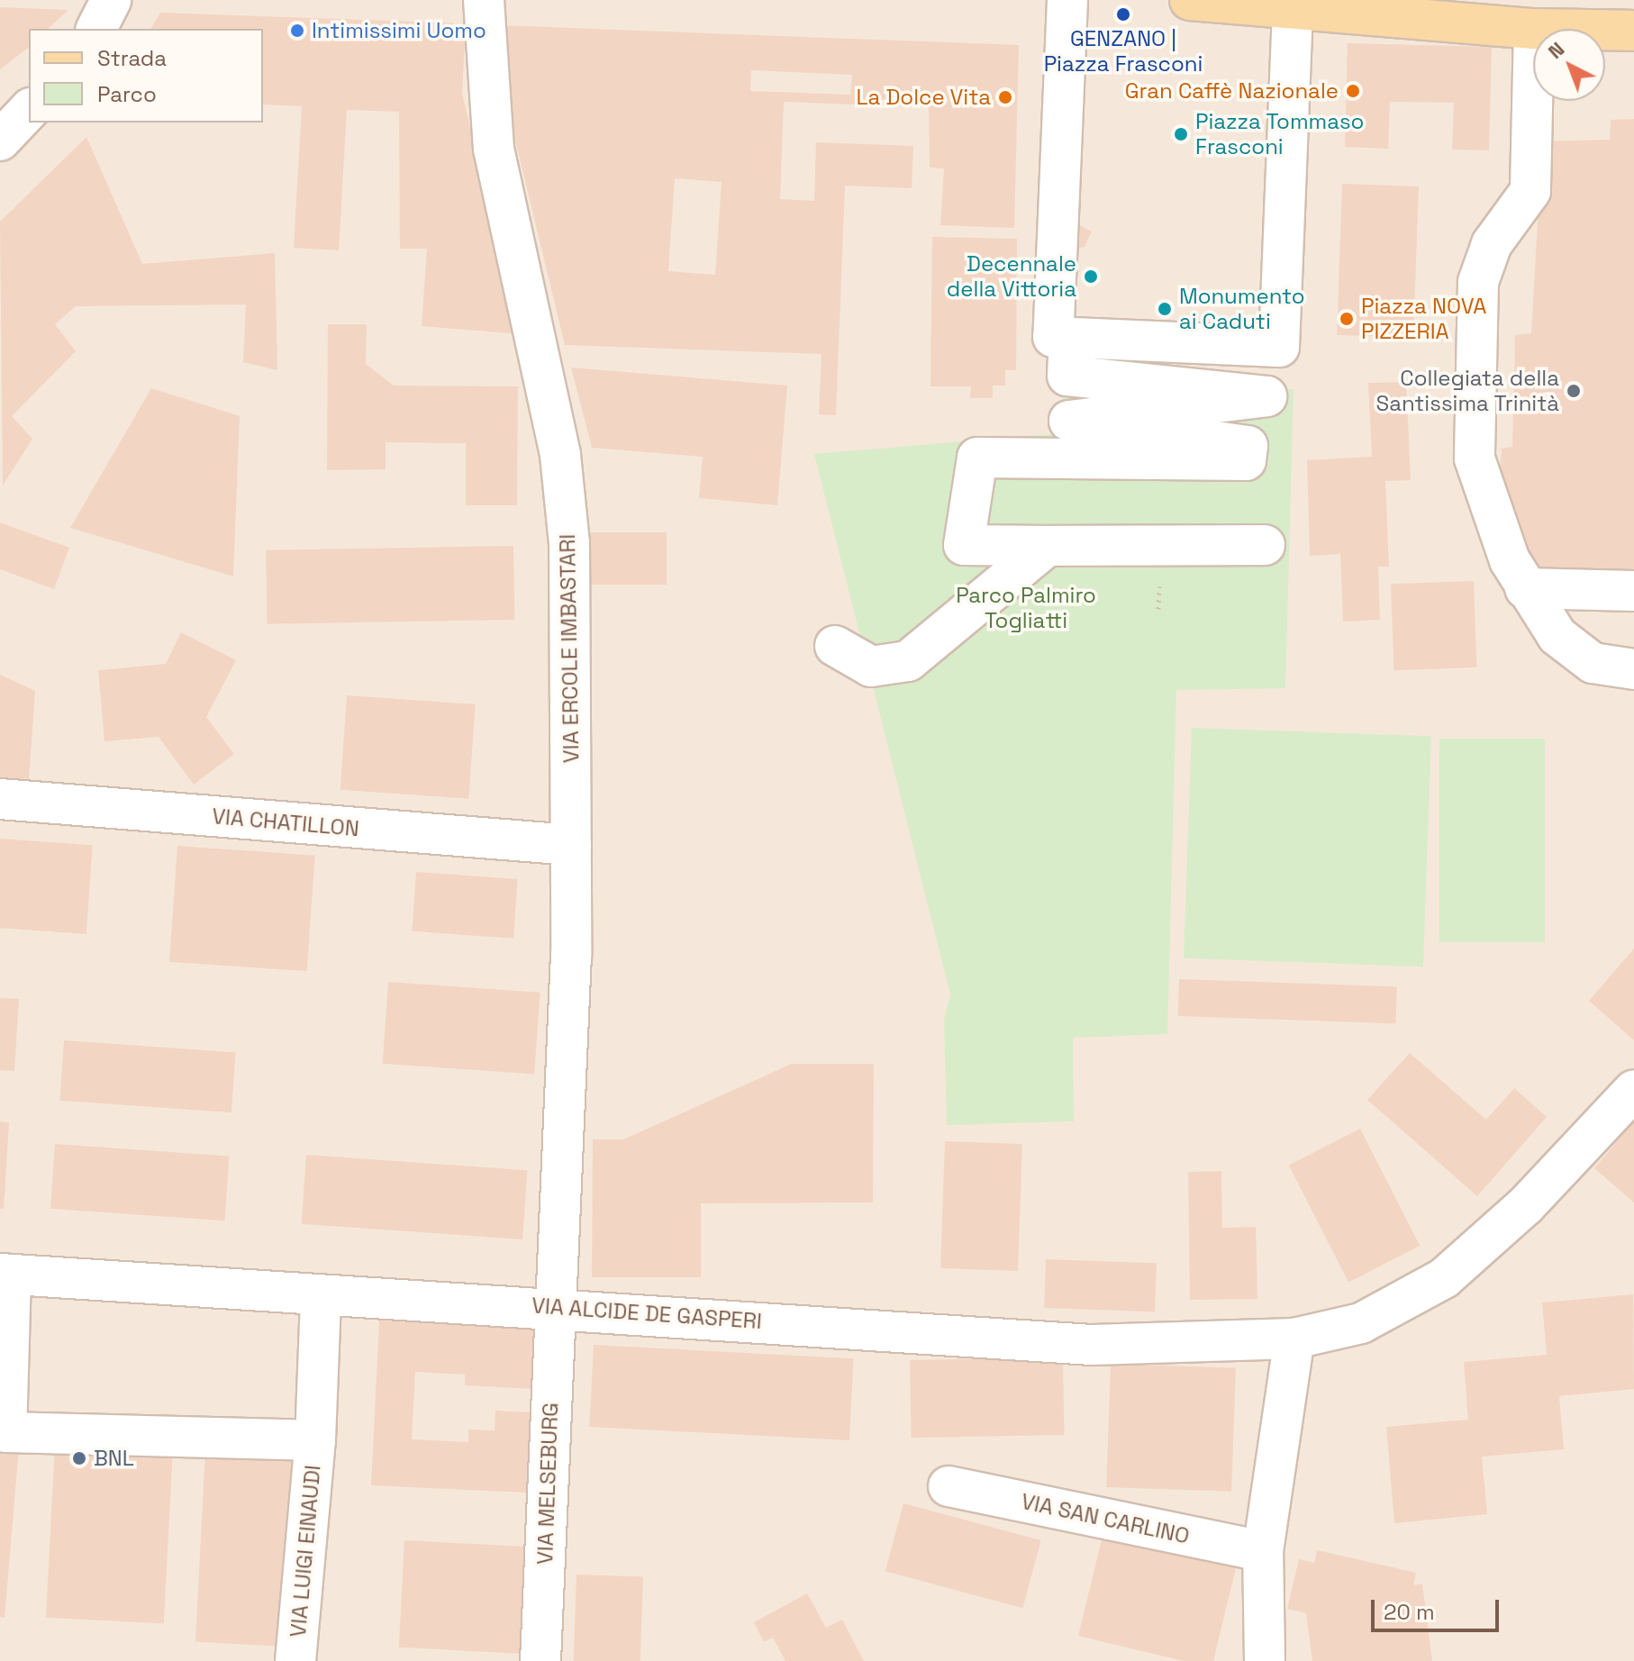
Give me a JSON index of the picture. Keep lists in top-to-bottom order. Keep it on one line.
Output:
{"streets":{"street":["VIA ERCOLE IMBASTARI","VIA CHATILLON","VIA ALCIDE DE GASPERI","VIA MELSEBURG","VIA SAN CARLINO","VIA LUIGI EINAUDI"]},"crossings":[["VIA ERCOLE IMBASTARI","VIA CHATILLON"],["VIA ERCOLE IMBASTARI","VIA ALCIDE DE GASPERI"],["VIA ERCOLE IMBASTARI","VIA MELSEBURG"],["VIA ALCIDE DE GASPERI","VIA MELSEBURG"],["VIA ALCIDE DE GASPERI","VIA LUIGI EINAUDI"]],"parks":["Parco Palmiro Togliatti"],"places":["GENZANO | Piazza Frasconi","Intimissimi Uomo","Gran Caffè Nazionale","La Dolce Vita","Piazza Tommaso Frasconi","Decennale della Vittoria","Monumento ai Caduti","Piazza NOVA PIZZERIA","Collegiata della Santissima Trinità","BNL"],"legend":["Strada","Parco"],"scale_bar":"20 m","north":"top left"}
